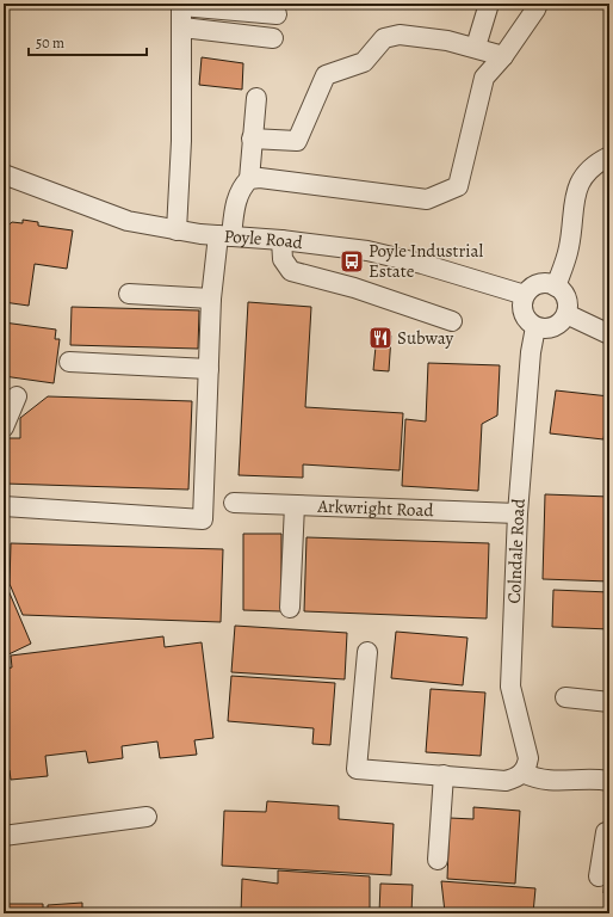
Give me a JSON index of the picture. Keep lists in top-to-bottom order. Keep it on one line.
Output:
{"streets":{"street":["Poyle Road","Arkwright Road","Colndale Road"]},"crossings":[["Poyle Road","Colndale Road"],["Arkwright Road","Colndale Road"]],"places":{"bus stop":["Poyle Industrial Estate"],"restaurant":["Subway"]},"scale_bar":"50 m"}
